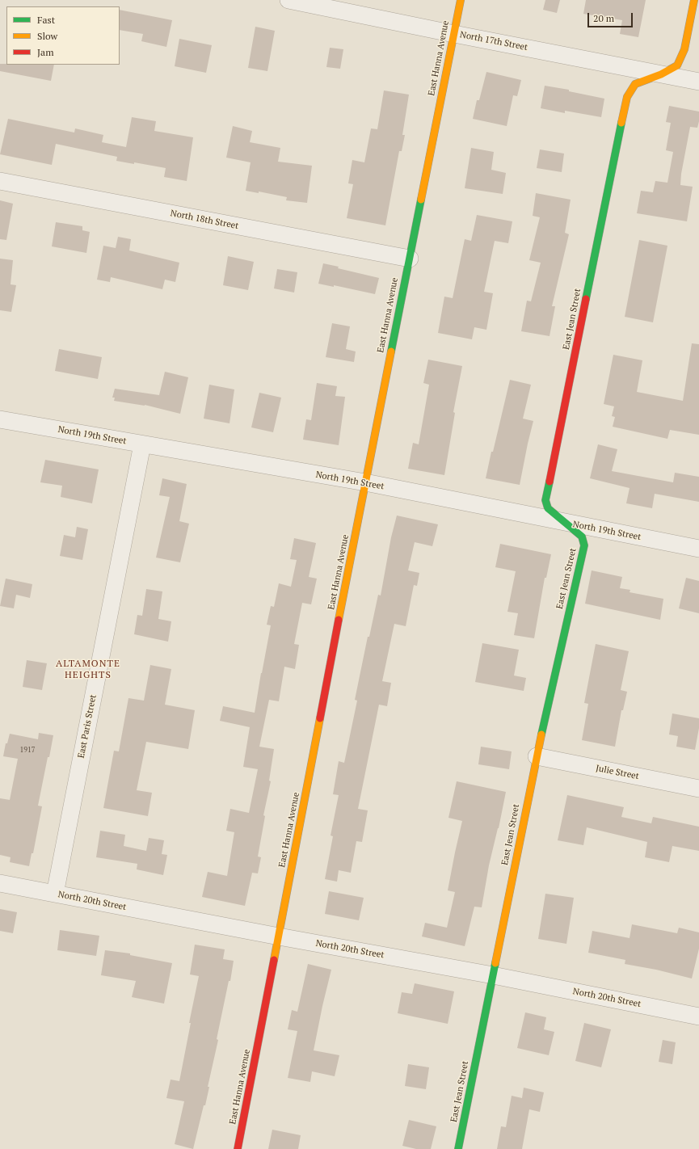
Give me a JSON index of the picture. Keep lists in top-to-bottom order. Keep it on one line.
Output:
{"streets":{"street":["North 17th Street","East Hanna Avenue","North 18th Street","East Jean Street","North 19th Street","East Paris Street","Julie Street","North 20th Street"]},"crossings":[["North 17th Street","East Hanna Avenue"],["North 17th Street","East Jean Street"],["East Hanna Avenue","North 18th Street"],["East Hanna Avenue","North 19th Street"],["East Hanna Avenue","North 20th Street"],["East Jean Street","North 19th Street"],["East Jean Street","Julie Street"],["East Jean Street","North 20th Street"],["North 19th Street","East Paris Street"],["East Paris Street","North 20th Street"]],"districts":["ALTAMONTE HEIGHTS"],"house_numbers":["1917"],"legend":["Fast","Slow","Jam"],"scale_bar":"20 m"}
